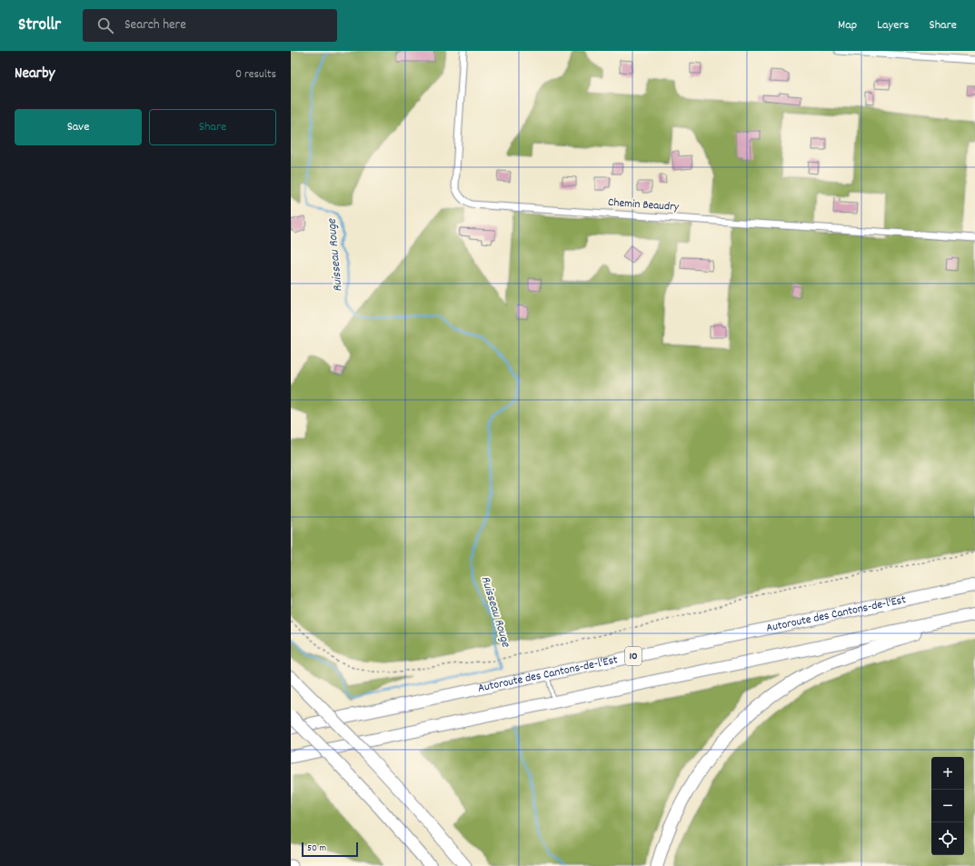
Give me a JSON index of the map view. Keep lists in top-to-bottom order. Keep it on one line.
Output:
{"streets":{"highway":["Autoroute des Cantons-de-l'Est","10"],"street":["Chemin Beaudry"]},"water":["Ruisseau Rouge"],"scale_bar":"50 m","page":{"header":"Strollr","search":"Search here","nav":["Map","Layers","Share"],"heading":["Nearby","0 results"],"buttons":["Save","Share"],"map_buttons":["+","−"],"scale":"50 m"}}
